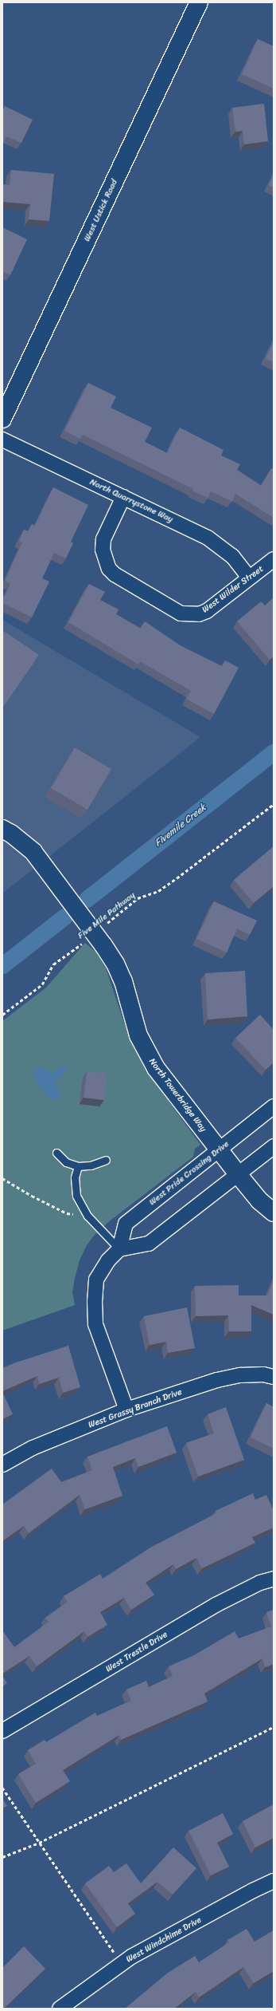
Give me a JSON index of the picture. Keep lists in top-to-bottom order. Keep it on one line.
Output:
{"streets":{"street":["West Ustick Road","North Quarrystone Way","West Wilder Street","North Towerbridge Way","West Pride Crossing Drive","West Grassy Branch Drive","West Trestle Drive","West Windchime Drive"],"path":["Five Mile Pathway"]},"crossings":[["North Quarrystone Way","West Wilder Street"],["Five Mile Pathway","North Towerbridge Way"],["North Towerbridge Way","West Pride Crossing Drive"]],"water":["Fivemile Creek"]}
